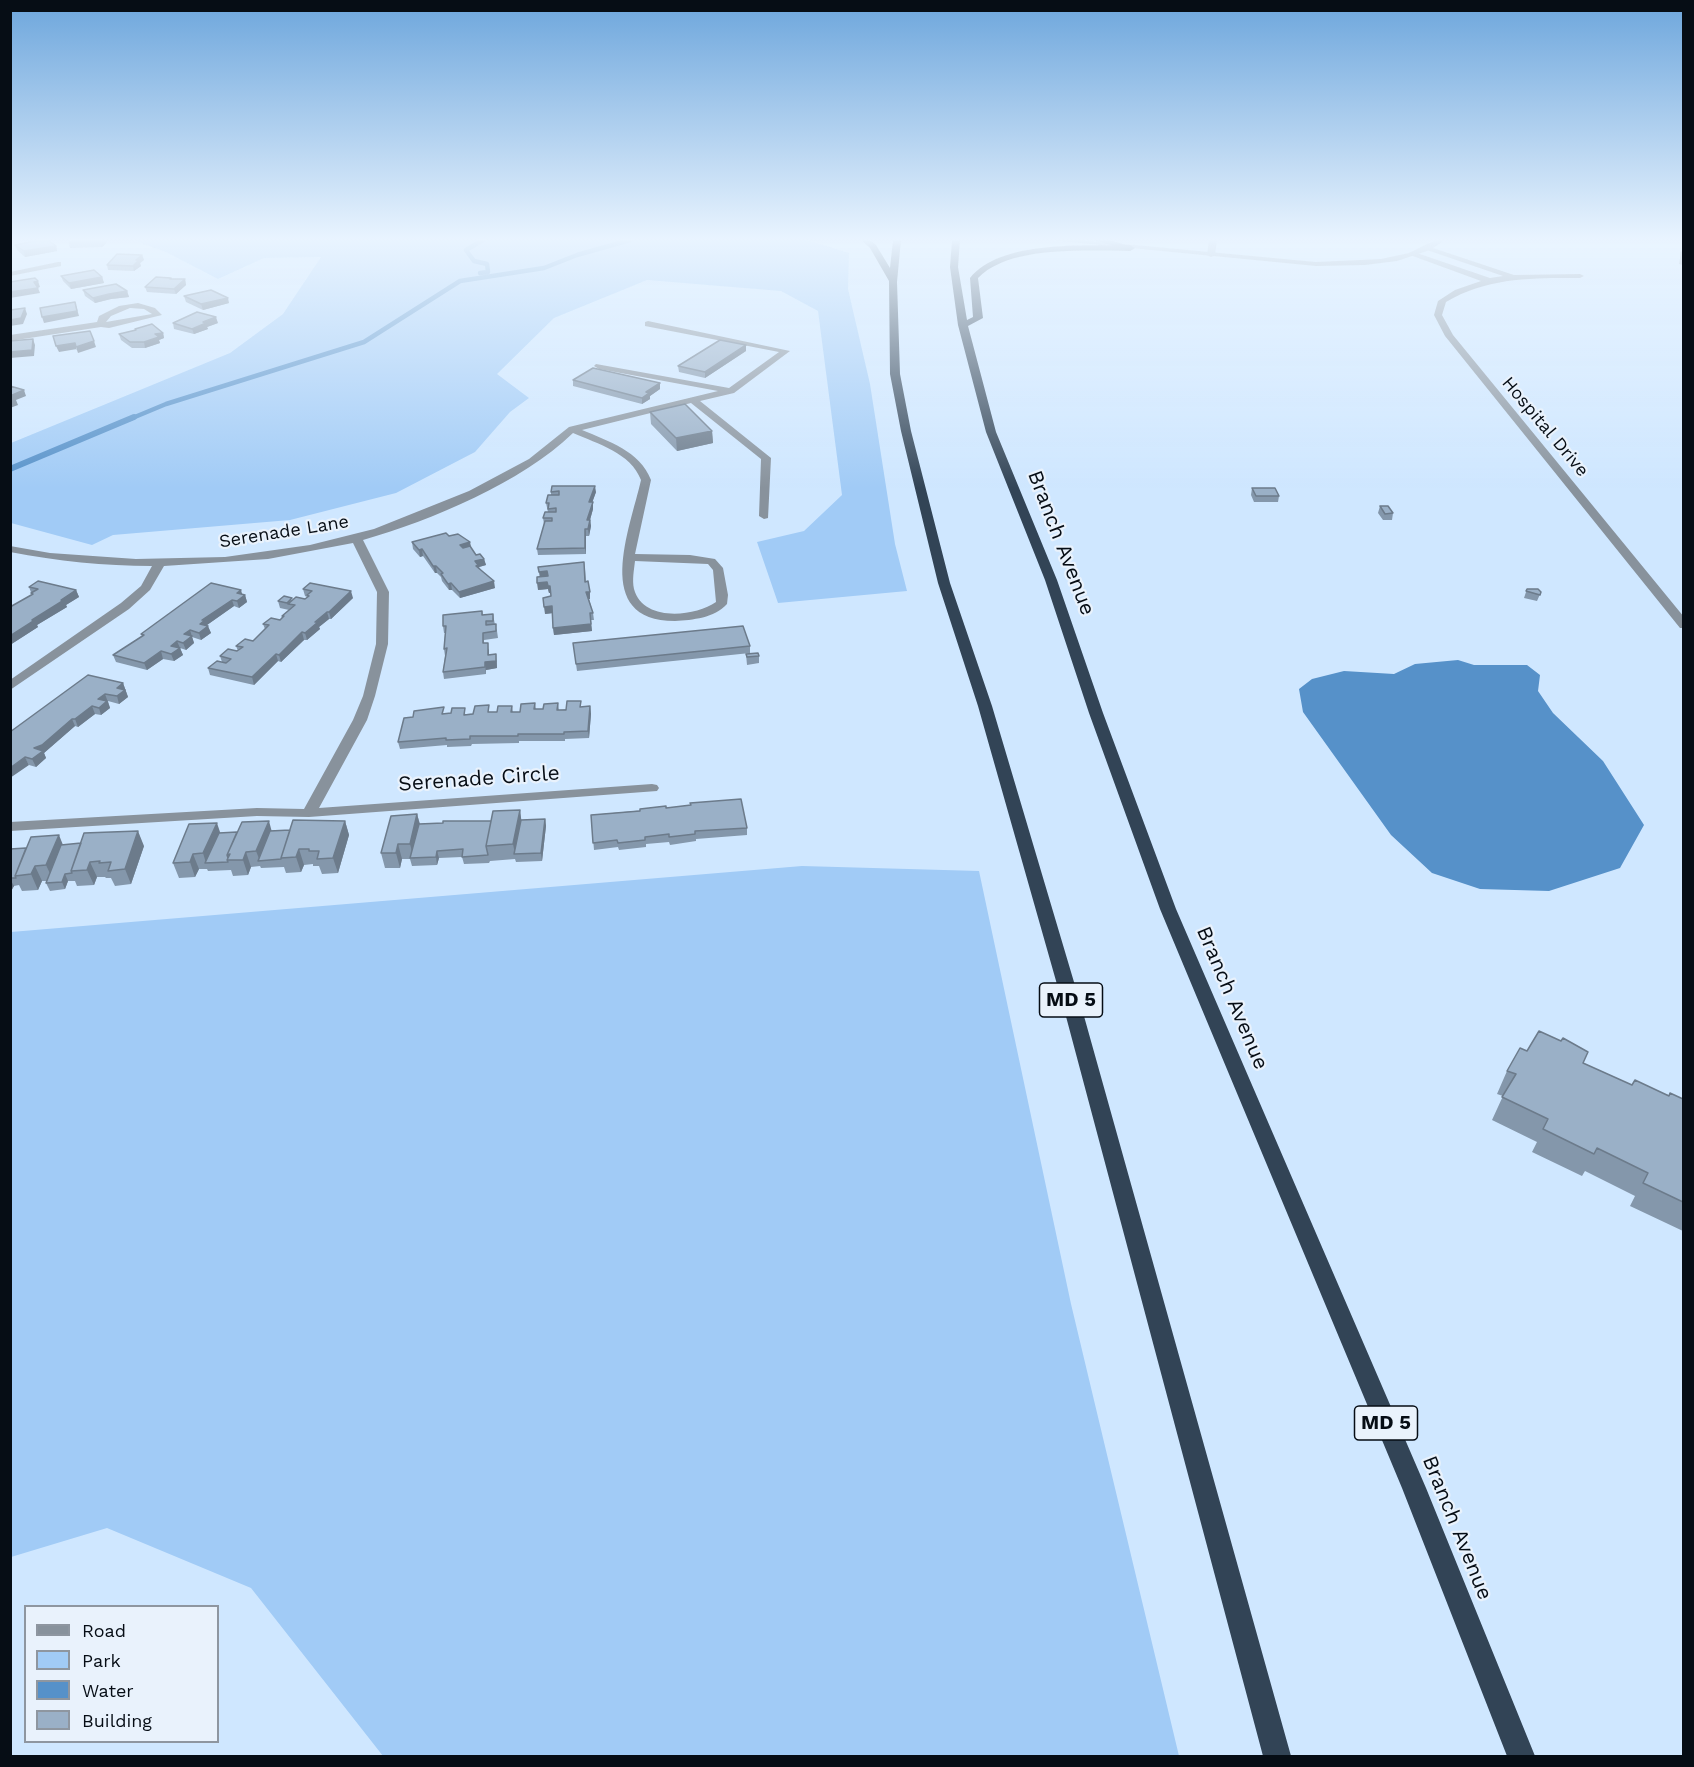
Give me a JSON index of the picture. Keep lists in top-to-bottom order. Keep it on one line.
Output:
{"streets":{"highway":["Branch Avenue","MD 5"],"street":["Hospital Drive","Serenade Lane","Serenade Circle"]},"legend":["Road","Park","Water","Building"]}
